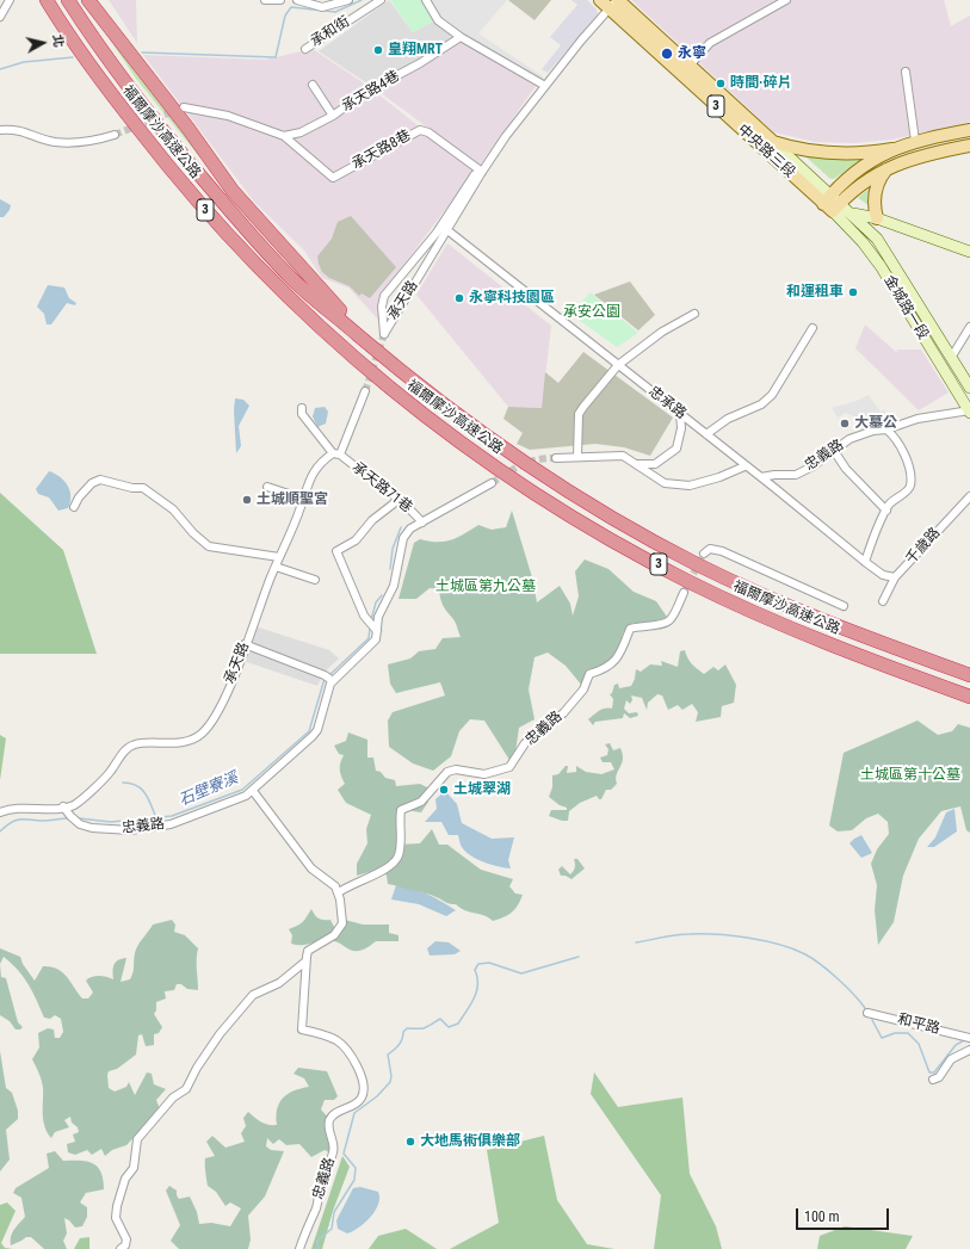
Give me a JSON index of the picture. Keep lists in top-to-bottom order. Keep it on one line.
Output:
{"streets":{"highway":["3","福爾摩沙高速公路"],"main road":["中央路三段","金城路一段"],"street":["承和街","承天路4巷","承天路8巷","承天路","忠承路","忠義路","承天路71巷","千歲路","和平路"]},"crossings":[["承天路4巷","承天路8巷"],["3","中央路三段"],["3","金城路一段"],["承天路8巷","承天路"],["中央路三段","承天路"],["中央路三段","金城路一段"],["承天路","忠承路"],["承天路","忠義路"],["承天路","承天路71巷"],["金城路一段","忠義路"],["忠承路","忠義路"],["忠承路","千歲路"],["忠義路","承天路71巷"]],"water":["石壁寮溪"],"parks":["承安公園","土城區第九公墓","土城區第十公墓"],"places":["皇翔MRT","永寧","時間·碎片","和運租車","永寧科技園區","大墓公","土城順聖宮","土城翠湖","大地馬術俱樂部"],"scale_bar":"100 m","north":"right"}
